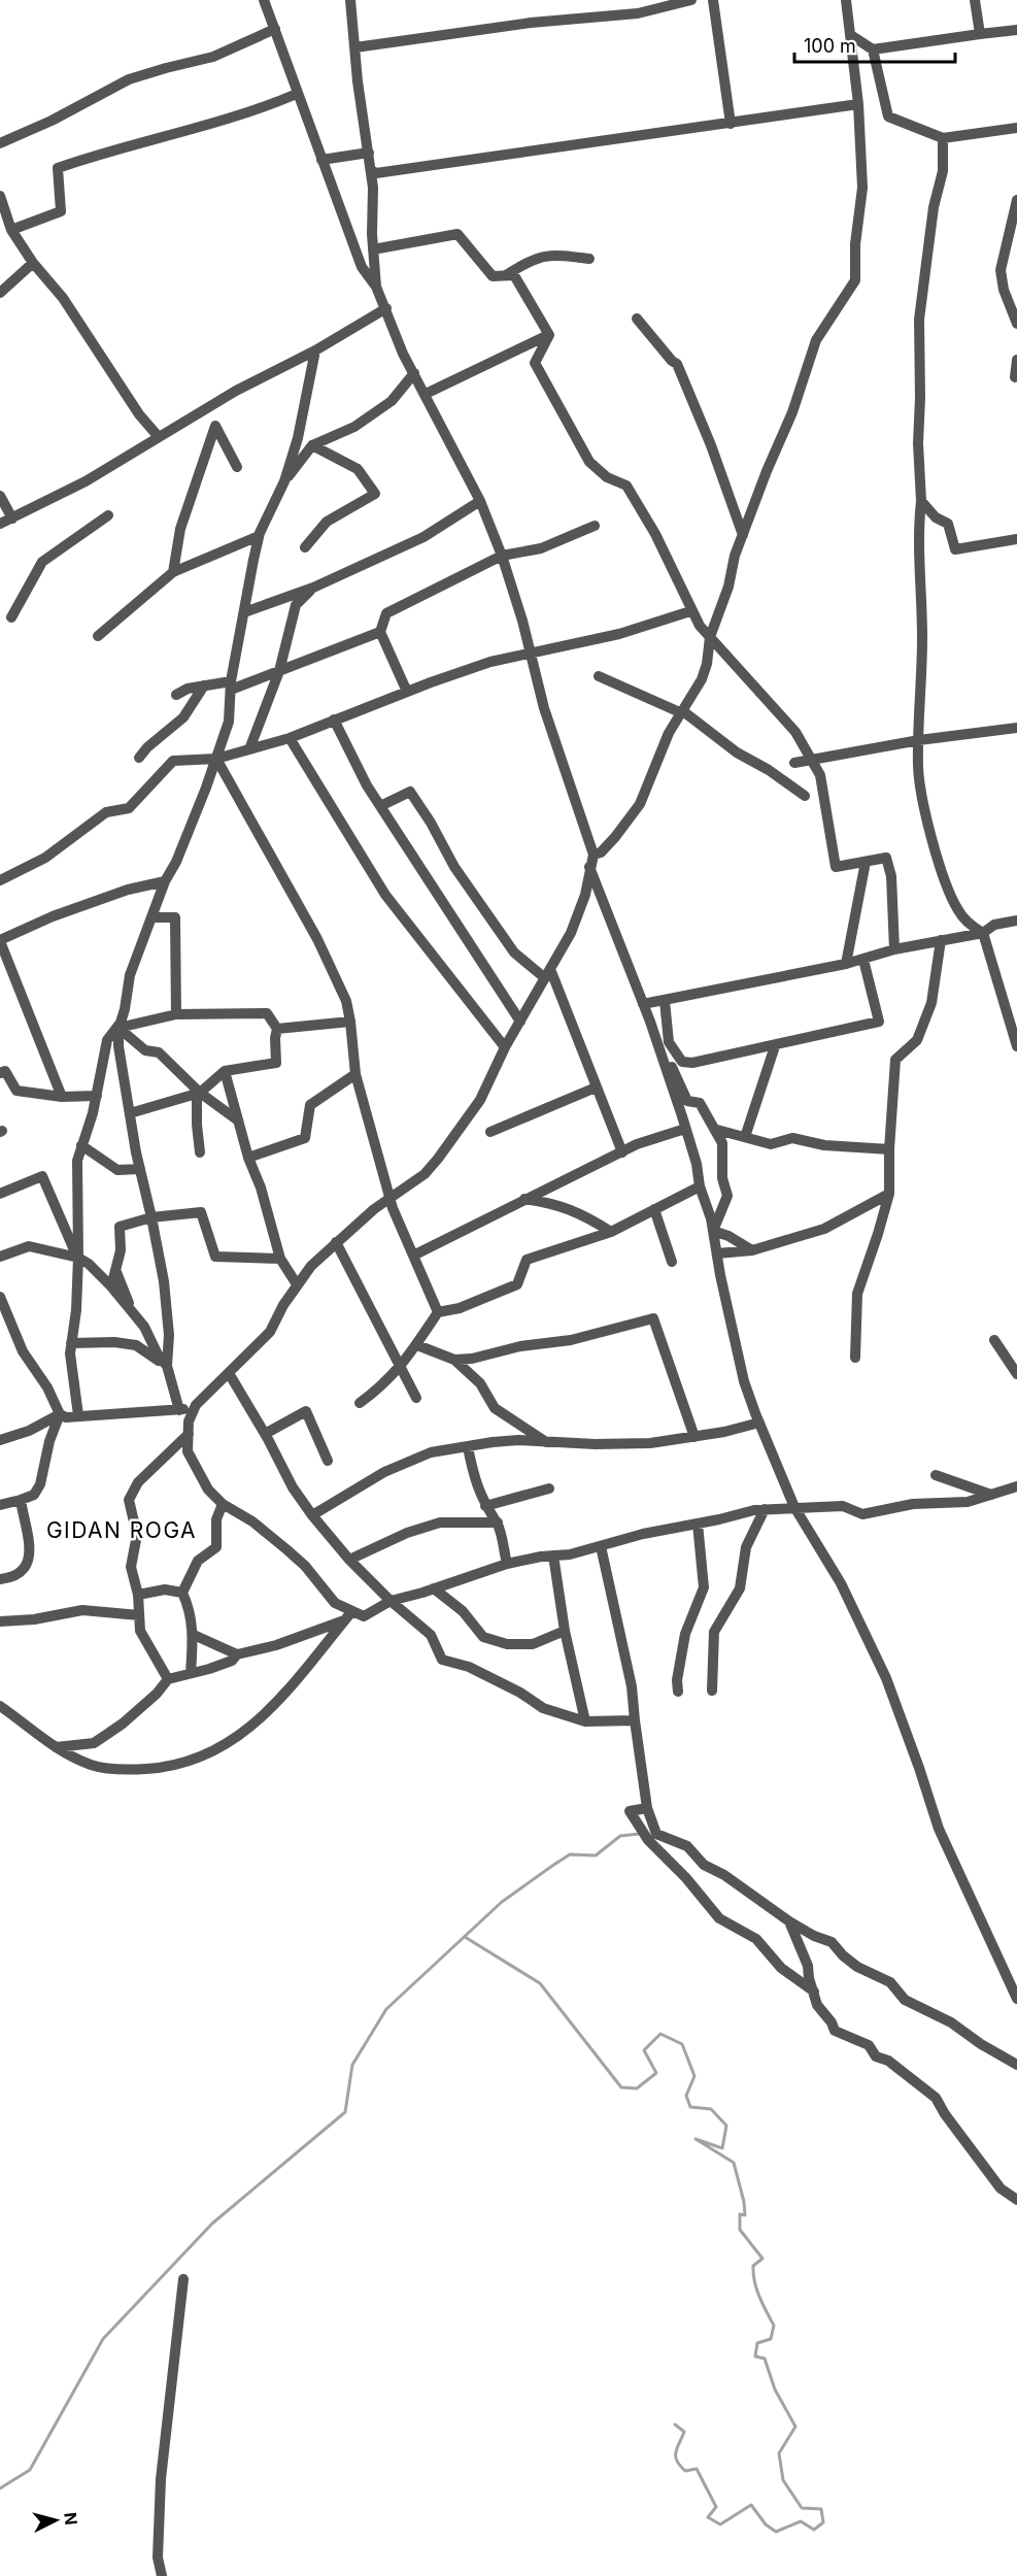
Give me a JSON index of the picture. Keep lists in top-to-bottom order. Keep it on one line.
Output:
{"districts":["GIDAN ROGA"],"scale_bar":"100 m","north":"right"}
